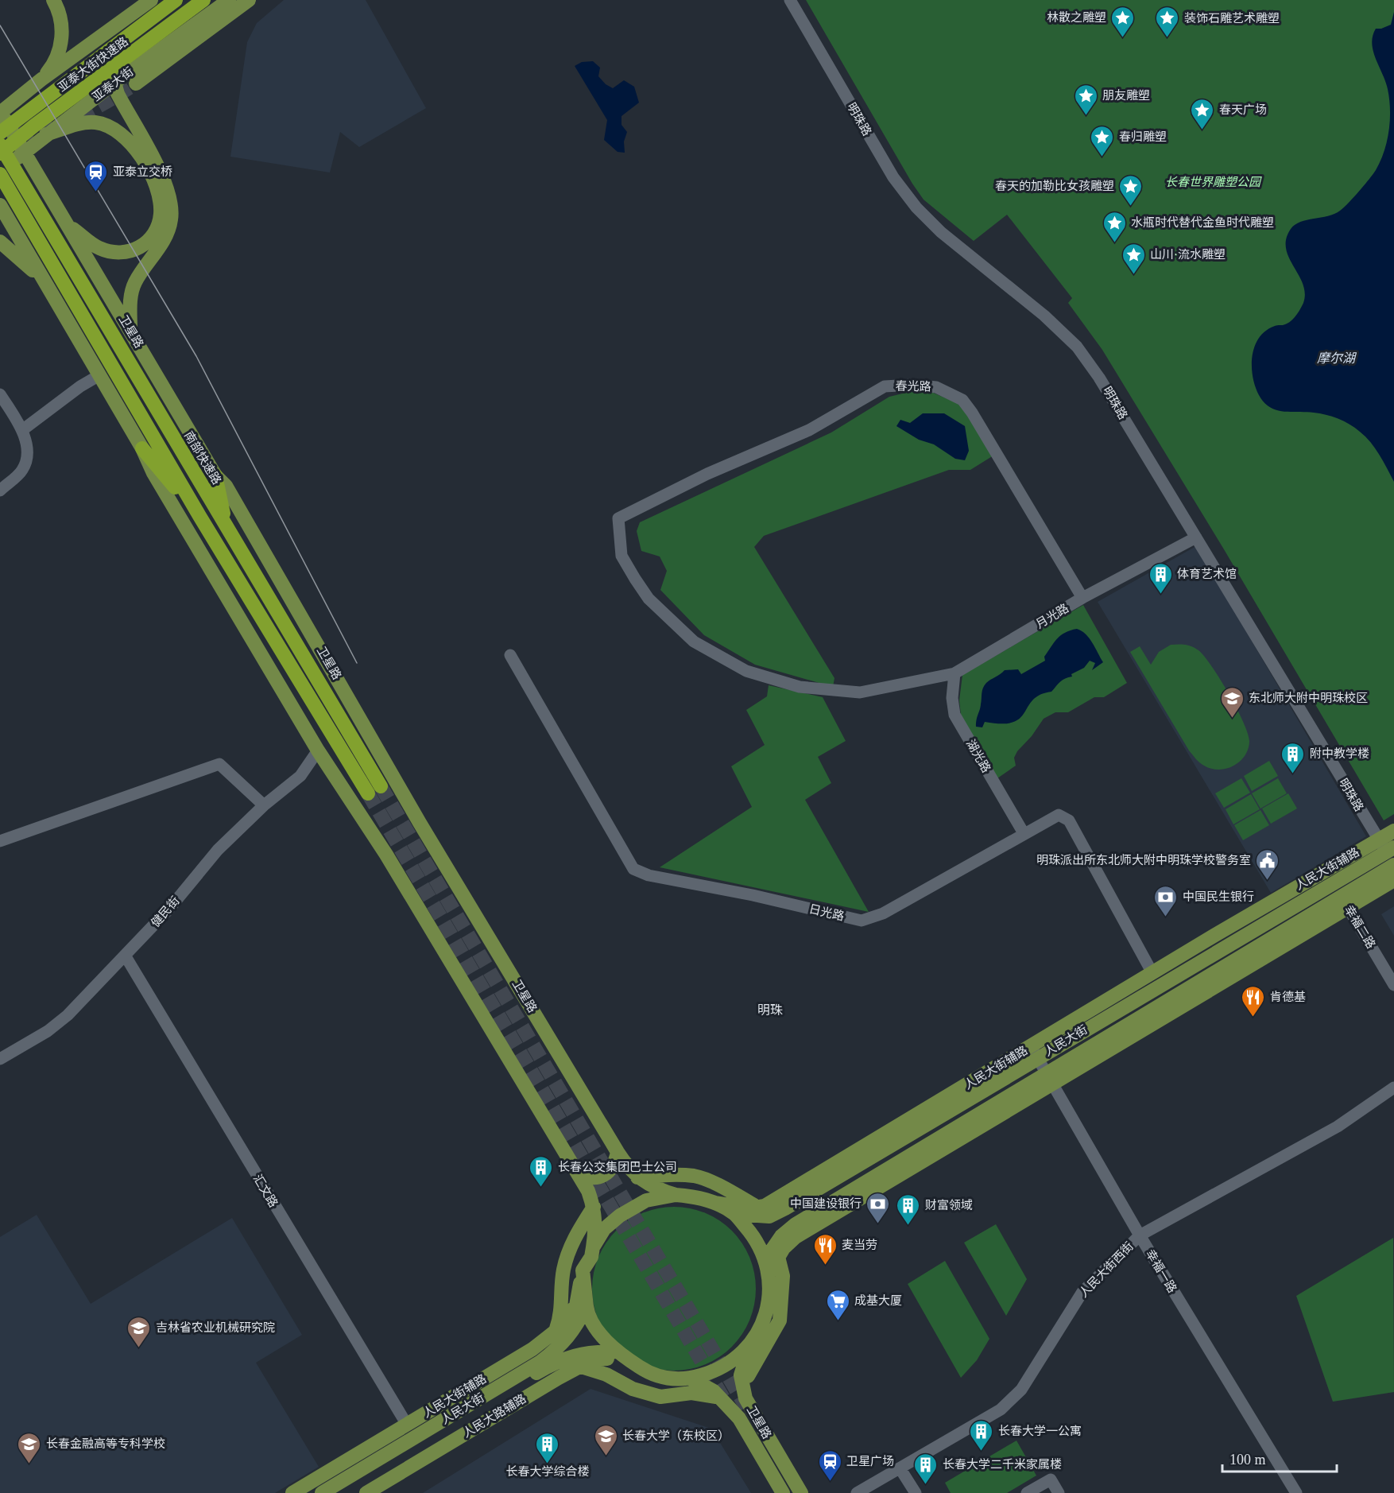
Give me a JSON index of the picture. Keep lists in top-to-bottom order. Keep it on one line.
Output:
{"streets":{"highway":["亚泰大街快速路","南部快速路"],"main road":["亚泰大街","卫星路","人民大街辅路","人民大街","人民大路辅路"],"street":["明珠路","春光路","月光路","湖光路","健民街","日光路","幸福二路","汇文路","人民大街西街","幸福一路"]},"crossings":[["明珠路","月光路"],["明珠路","人民大街辅路"],["明珠路","人民大街"],["春光路","月光路"],["春光路","湖光路"],["月光路","湖光路"],["湖光路","日光路"],["人民大街辅路","日光路"],["人民大街辅路","幸福二路"],["人民大街辅路","人民大街"],["人民大街辅路","汇文路"],["人民大街辅路","幸福一路"],["健民街","汇文路"],["幸福二路","人民大街"],["人民大街","幸福一路"],["人民大街西街","幸福一路"]],"districts":["明珠"],"water":["摩尔湖"],"parks":["长春世界雕塑公园"],"places":{"place":["林散之雕塑","装饰石雕艺术雕塑","朋友雕塑","春天广场","春归雕塑","春天的加勒比女孩雕塑","水瓶时代替代金鱼时代雕塑","山川·流水雕塑"],"station":["亚泰立交桥","卫星广场"],"building":["体育艺术馆","附中教学楼","长春公交集团巴士公司","财富领域","长春大学一公寓","长春大学综合楼","长春大学二千米家属楼"],"school or university":["东北师大附中明珠校区","吉林省农业机械研究院","长春大学（东校区）","长春金融高等专科学校"],"public building":["明珠派出所东北师大附中明珠学校警务室"],"bank":["中国民生银行","中国建设银行"],"restaurant":["肯德基","麦当劳"],"supermarket":["成基大厦"]},"scale_bar":"100 m"}
